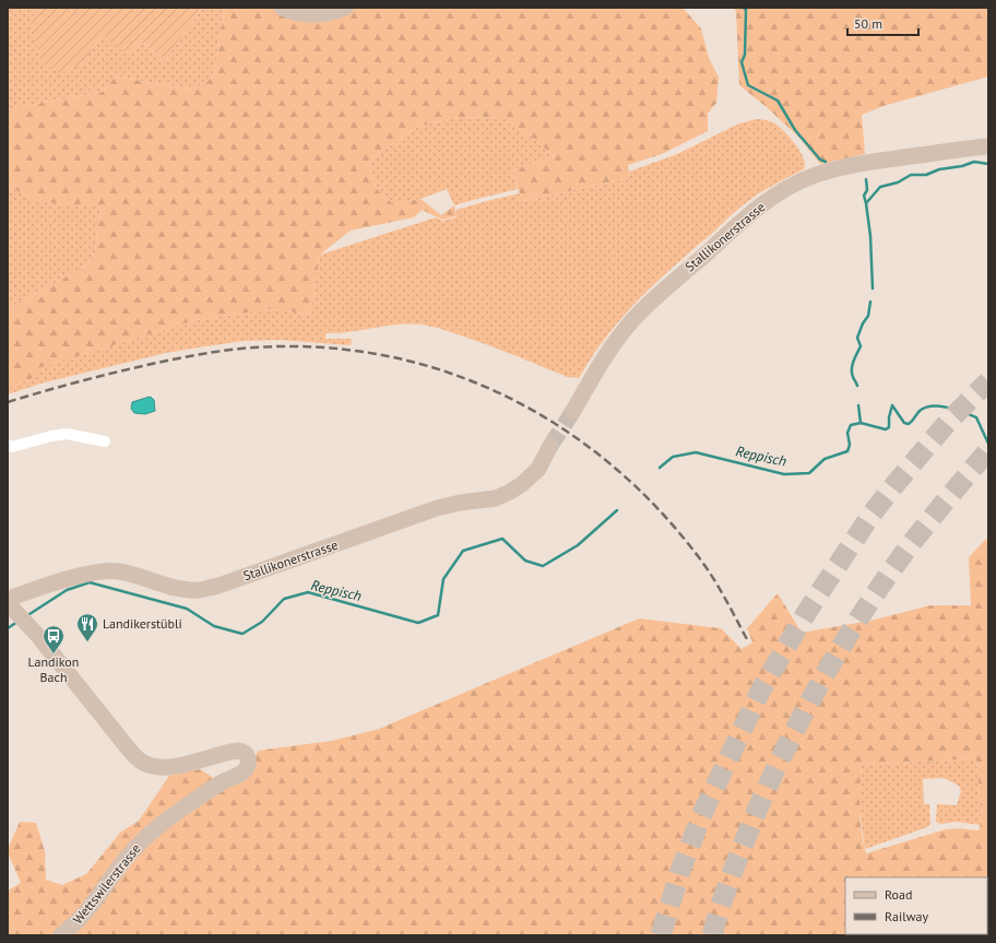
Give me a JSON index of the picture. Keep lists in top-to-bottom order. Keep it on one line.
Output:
{"streets":{"street":["Stallikonerstrasse","Wettswilerstrasse"]},"water":["Reppisch"],"places":{"restaurant":["Landikerstübli"],"bus stop":["Landikon Bach"]},"legend":["Road","Railway"],"scale_bar":"50 m"}
